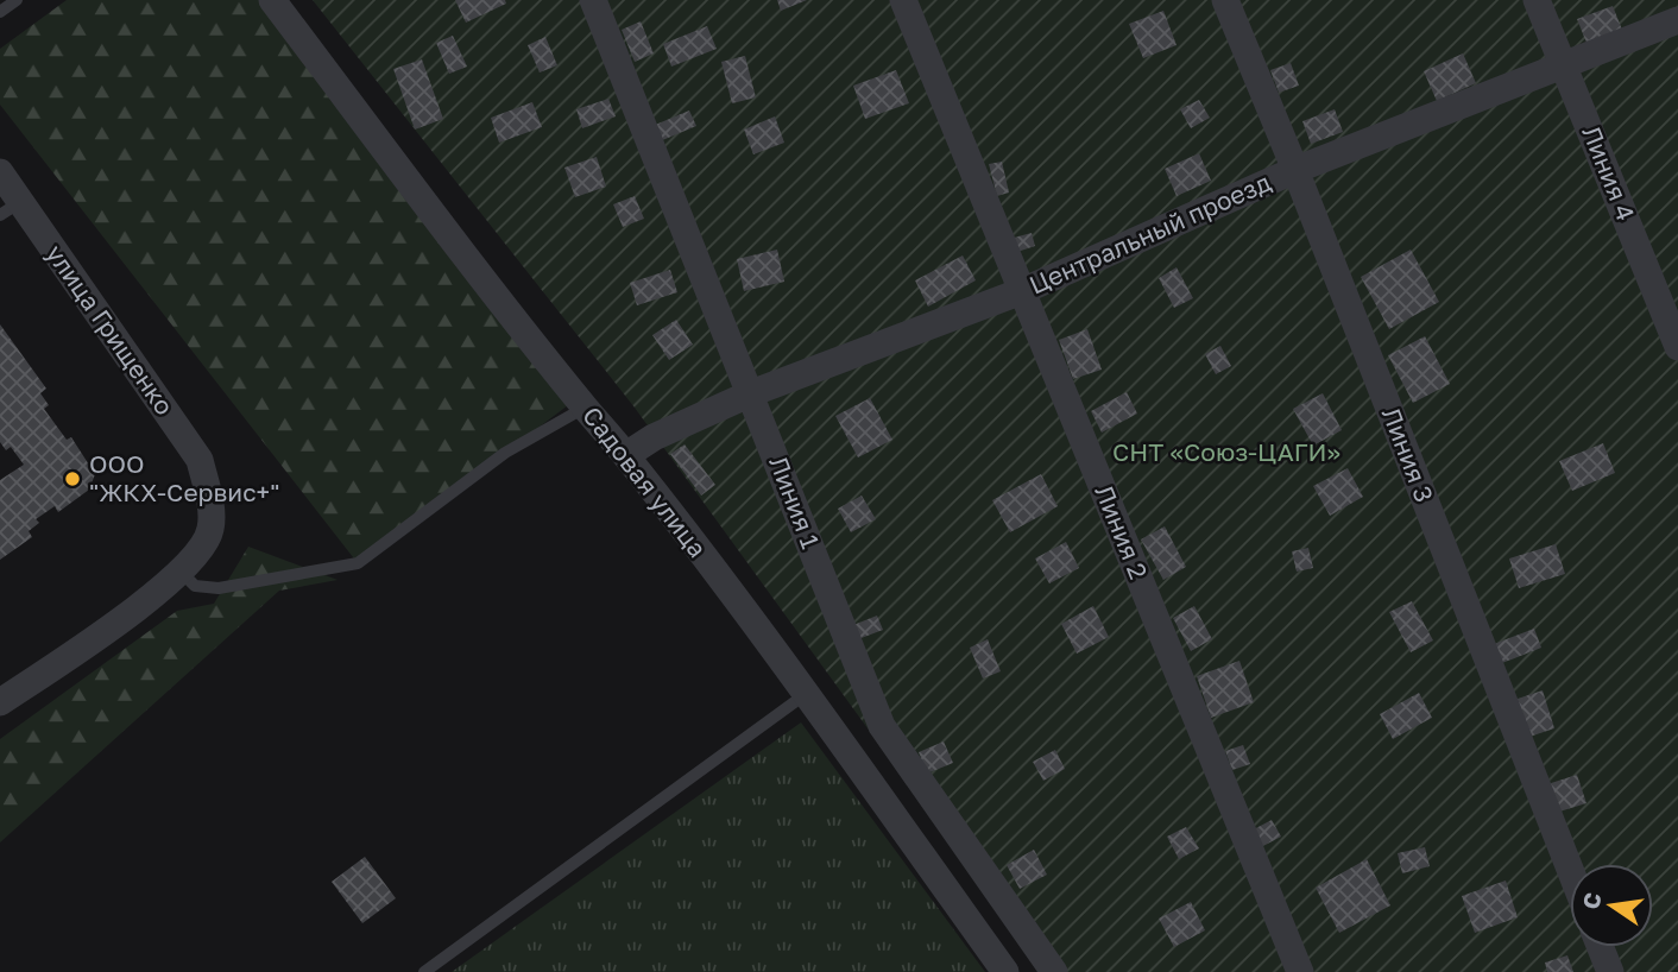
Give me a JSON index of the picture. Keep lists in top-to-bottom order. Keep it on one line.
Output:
{"streets":{"street":["Линия 4","Центральный проезд","улица Грищенко","Линия 3","Садовая улица","Линия 1","Линия 2"]},"crossings":[["Линия 4","Центральный проезд"],["Центральный проезд","Линия 3"],["Центральный проезд","Садовая улица"],["Центральный проезд","Линия 1"],["Центральный проезд","Линия 2"]],"parks":["СНТ «Союз-ЦАГИ»"],"places":["ООО \"ЖКХ-Сервис+\""],"north":"left"}
